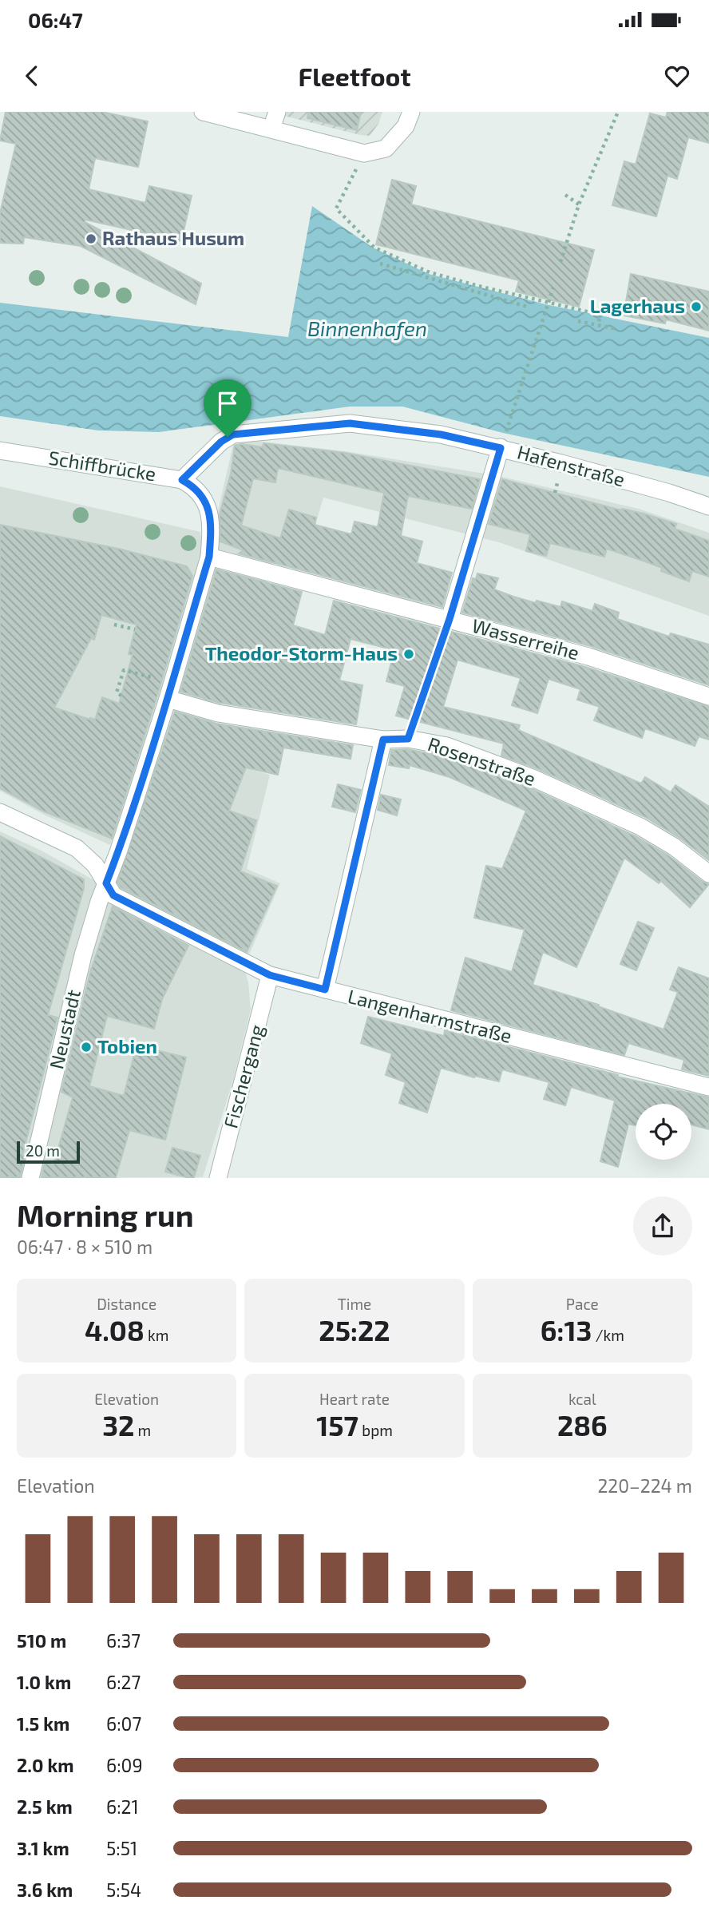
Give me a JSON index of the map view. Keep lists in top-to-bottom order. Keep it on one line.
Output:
{"streets":{"street":["Schiffbrücke","Hafenstraße","Wasserreihe","Rosenstraße","Langenharmstraße","Neustadt","Fischergang"]},"crossings":[["Schiffbrücke","Hafenstraße"],["Schiffbrücke","Wasserreihe"],["Schiffbrücke","Rosenstraße"],["Schiffbrücke","Neustadt"],["Rosenstraße","Neustadt"],["Langenharmstraße","Neustadt"],["Langenharmstraße","Fischergang"]],"water":["Binnenhafen"],"places":["Rathaus Husum","Lagerhaus","Theodor-Storm-Haus","Tobien"],"scale_bar":"20 m","page":{"status":"06:47","header":"Fleetfoot","scale":"20 m","heading":["Morning run","06:47 · 8 × 510 m"],"stats":[["Distance","4.08 km"],["Time","25:22"],["Pace","6:13 /km"],["Elevation","32 m"],["Heart rate","157 bpm"],["kcal","286"]],"chart":["Elevation","220–224 m"],"list":[{"name":"510 m","note":"6:37"},{"name":"1.0 km","note":"6:27"},{"name":"1.5 km","note":"6:07"},{"name":"2.0 km","note":"6:09"},{"name":"2.5 km","note":"6:21"},{"name":"3.1 km","note":"5:51"},{"name":"3.6 km","note":"5:54"}]}}
